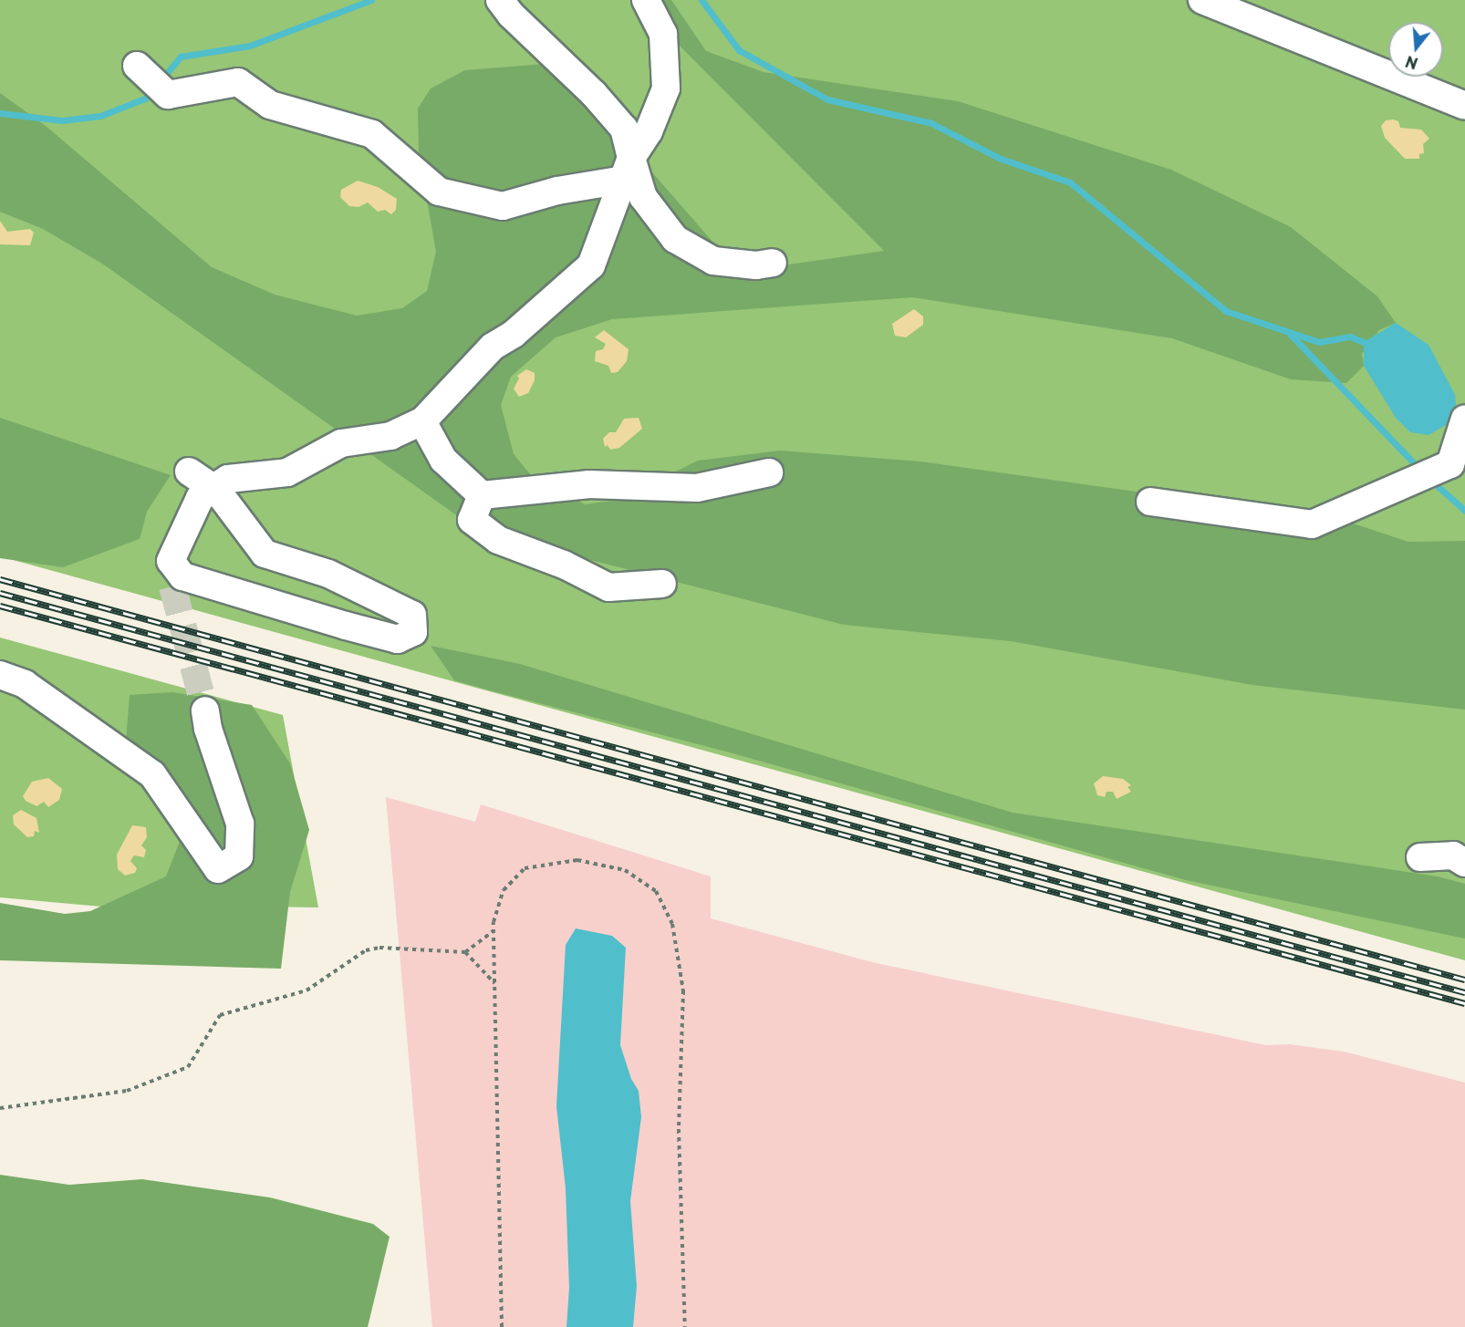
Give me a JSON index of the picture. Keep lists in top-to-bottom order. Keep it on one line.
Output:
{"north":"bottom"}
